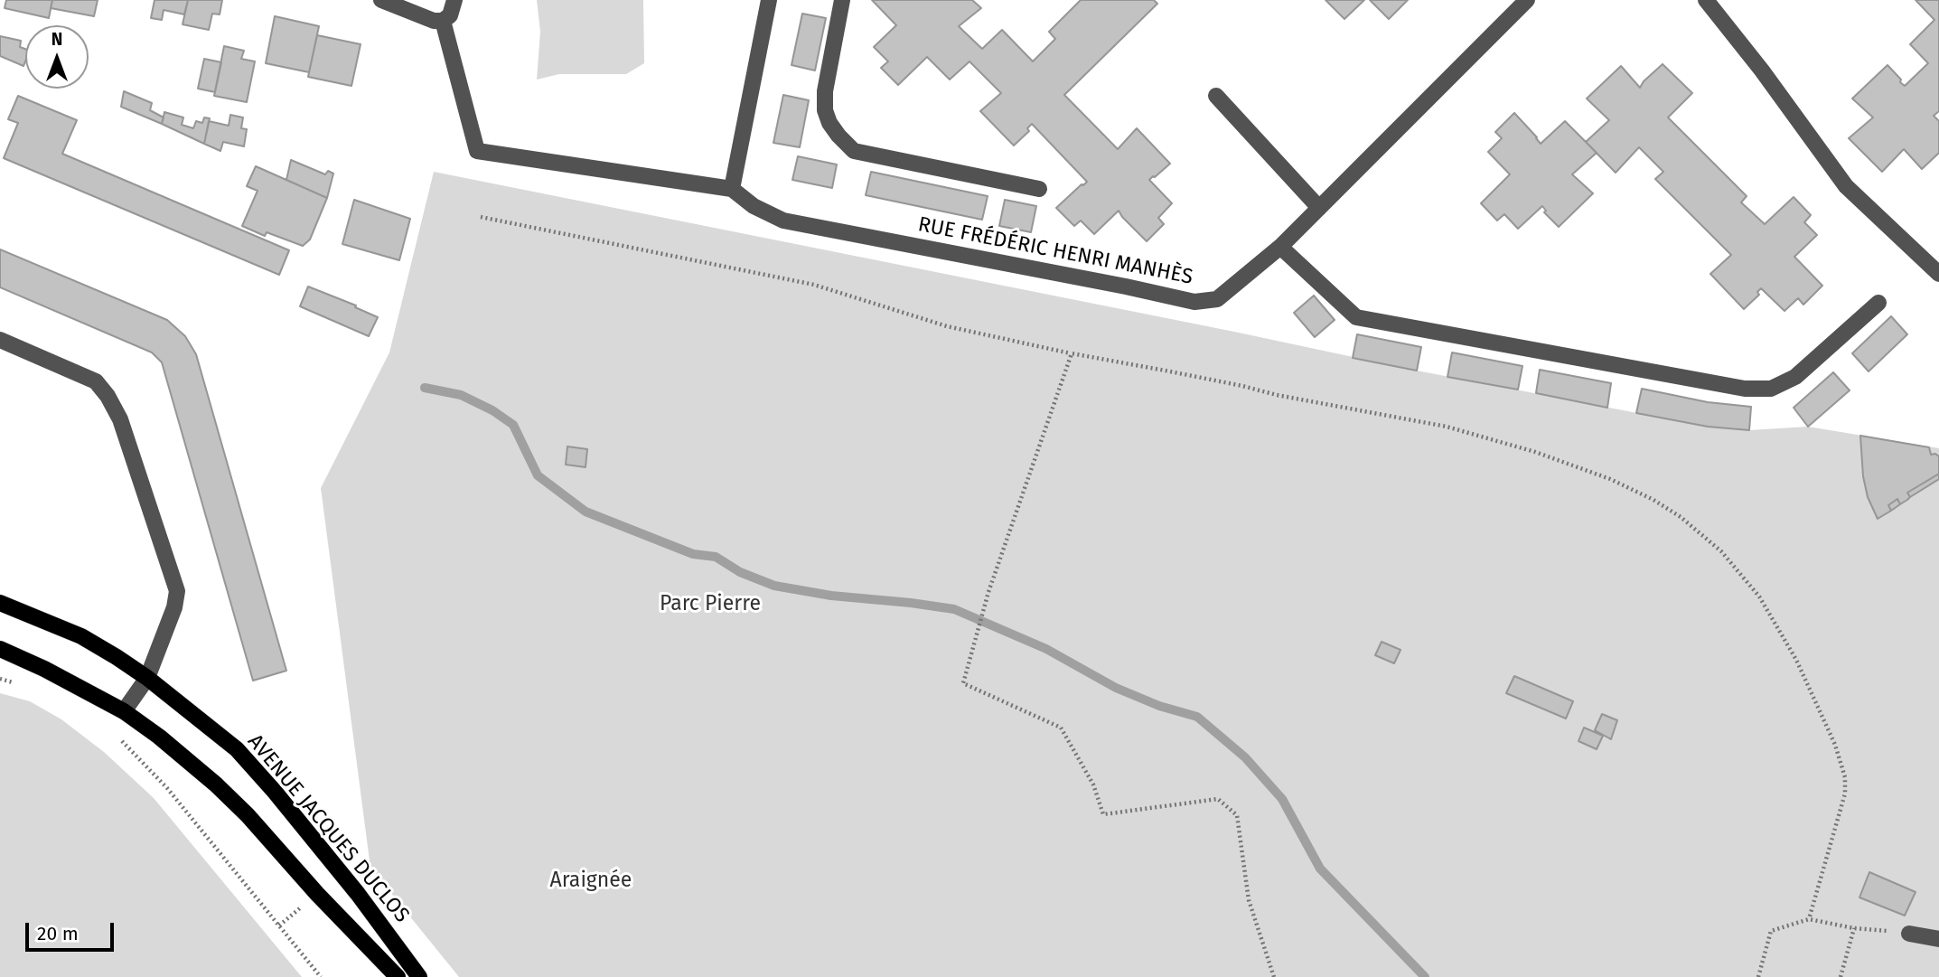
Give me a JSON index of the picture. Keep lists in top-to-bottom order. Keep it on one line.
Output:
{"streets":{"main road":["AVENUE JACQUES DUCLOS"],"street":["RUE FRÉDÉRIC HENRI MANHÈS"]},"parks":["Parc Pierre","Araignée"],"scale_bar":"20 m","north":"top"}
